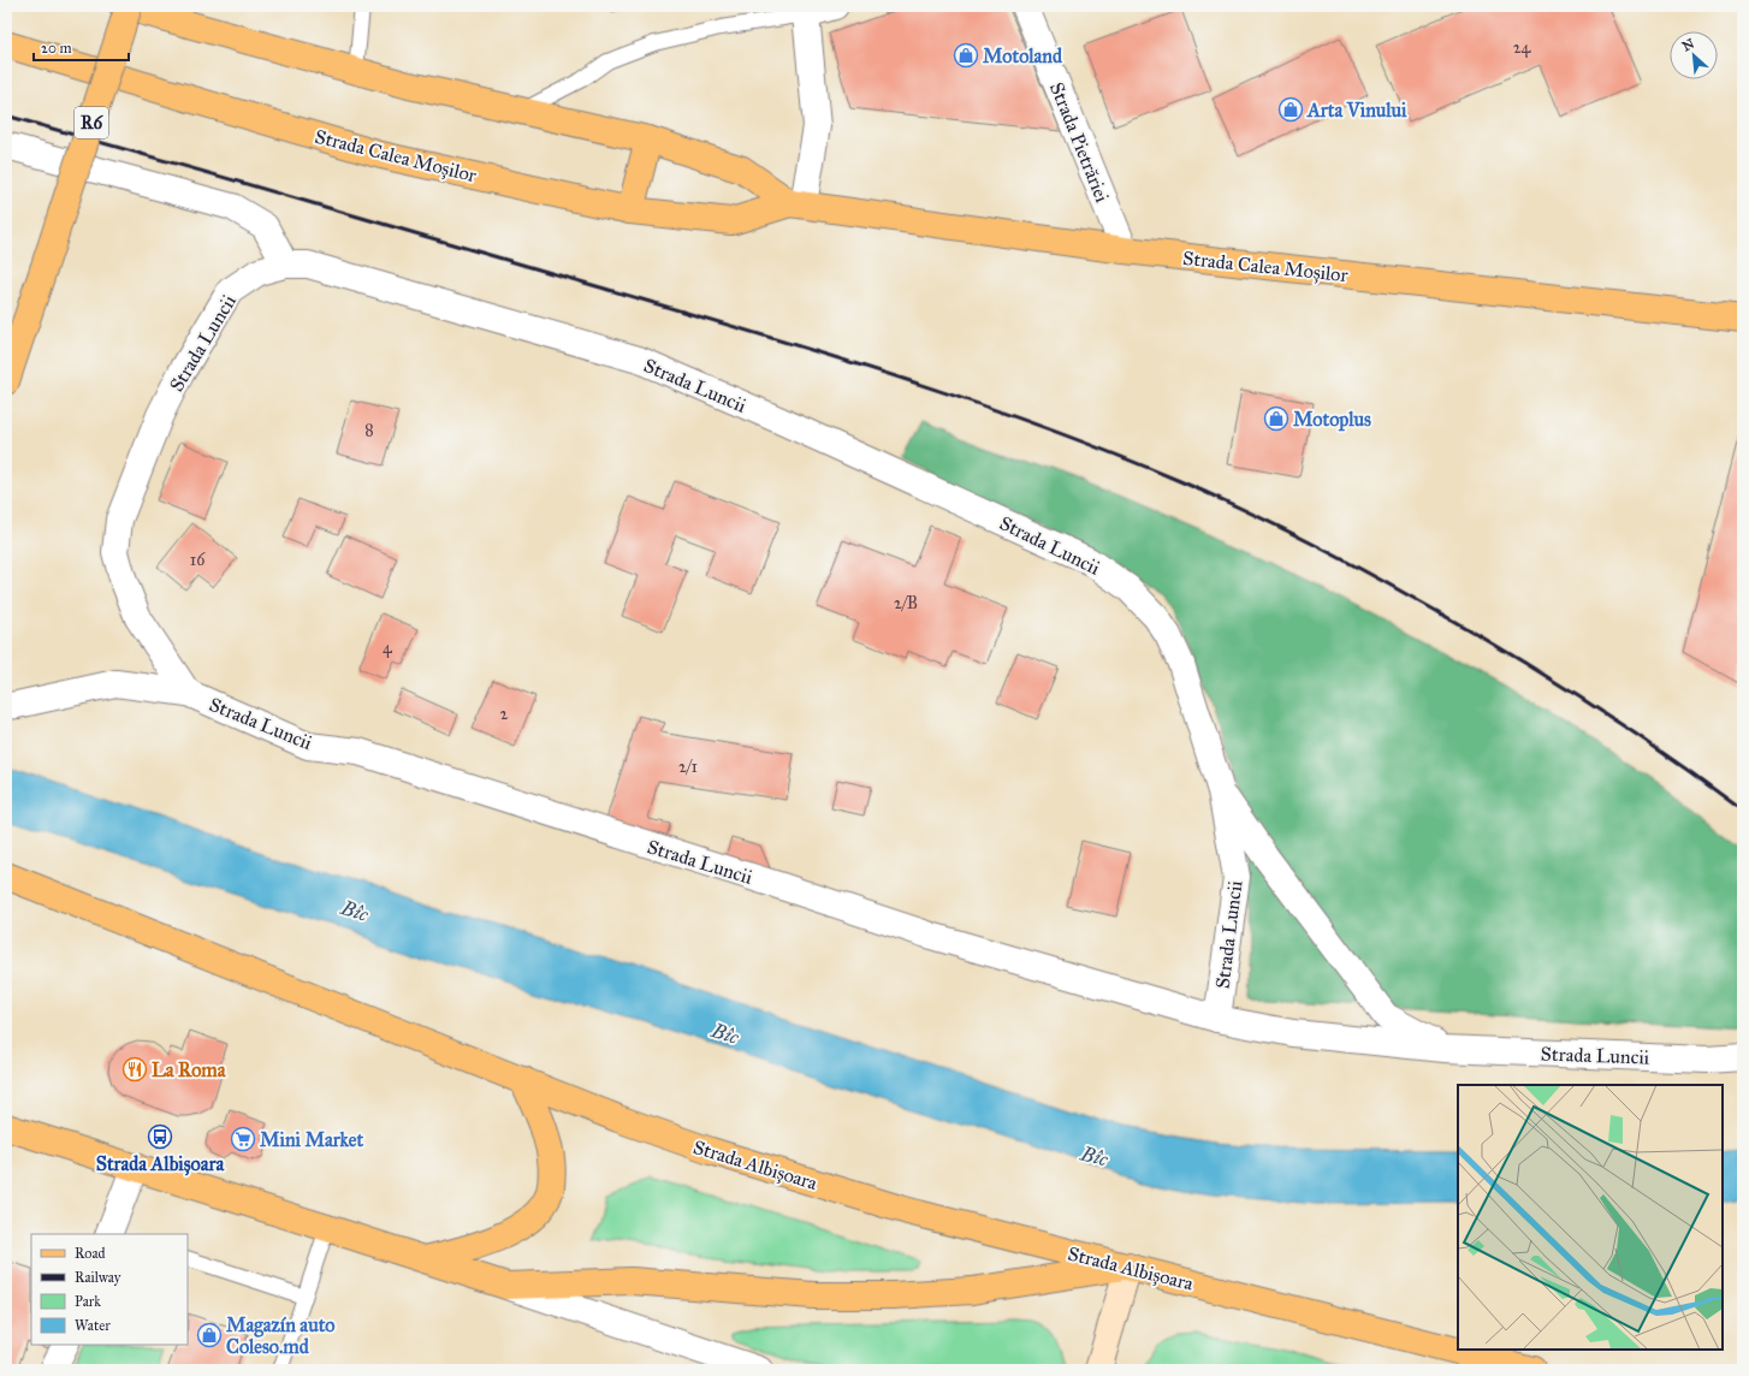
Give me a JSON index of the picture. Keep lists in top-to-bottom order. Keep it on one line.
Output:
{"streets":{"main road":["R6","Strada Calea Moșilor","Strada Albișoara"],"street":["Strada Pietrăriei","Strada Luncii"]},"crossings":[["Strada Pietrăriei","Strada Calea Moșilor"]],"water":["Bîc"],"places":{"shop":["Motoland","Arta Vinului","Motoplus","Magazín auto Coleso.md"],"restaurant":["La Roma"],"bus stop":["Strada Albișoara"],"supermarket":["Mini Market"]},"house_numbers":["24","8","16","2/B","4","2","2/1"],"legend":["Road","Railway","Park","Water"],"scale_bar":"20 m","north":"top left"}
